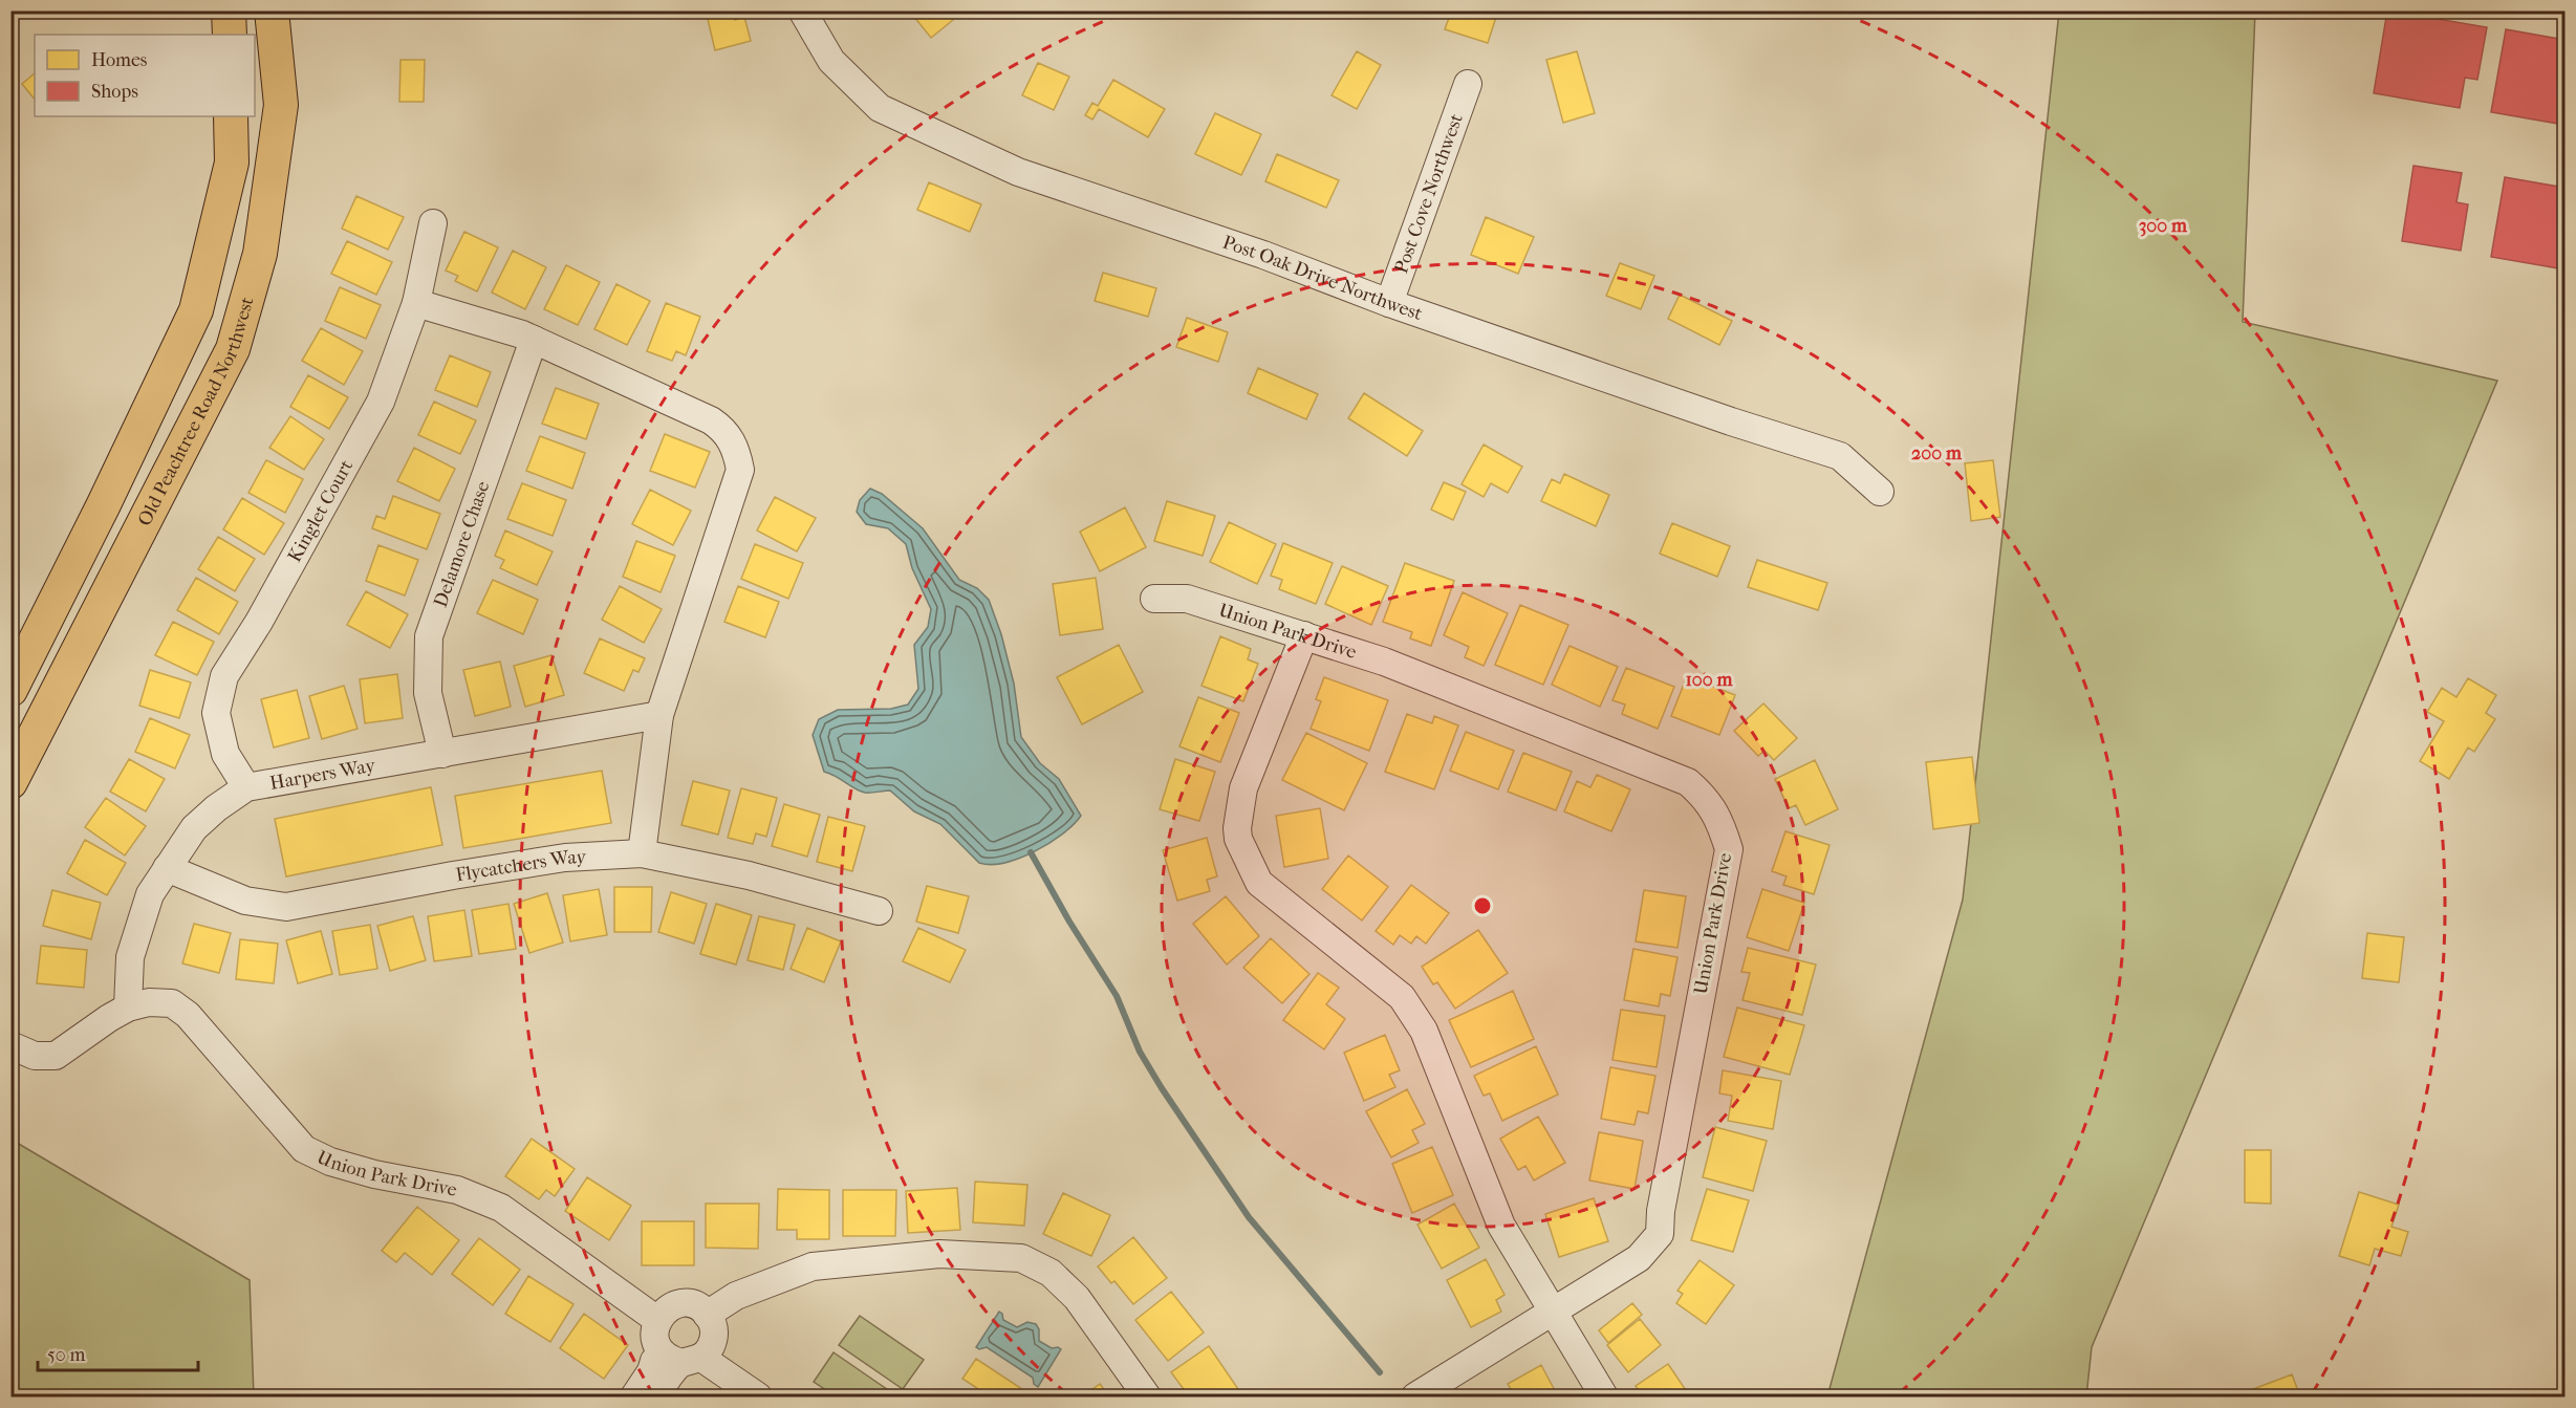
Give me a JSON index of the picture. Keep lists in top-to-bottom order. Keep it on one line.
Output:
{"streets":{"main road":["Old Peachtree Road Northwest"],"street":["Post Cove Northwest","Post Oak Drive Northwest","Kinglet Court","Delamore Chase","Union Park Drive","Harpers Way","Flycatchers Way"]},"crossings":[["Post Cove Northwest","Post Oak Drive Northwest"],["Kinglet Court","Harpers Way"],["Delamore Chase","Harpers Way"],["Union Park Drive","Harpers Way"],["Harpers Way","Flycatchers Way"]],"legend":["Homes","Shops"],"scale_bar":"50 m","rings":["300 m","200 m","100 m"]}
